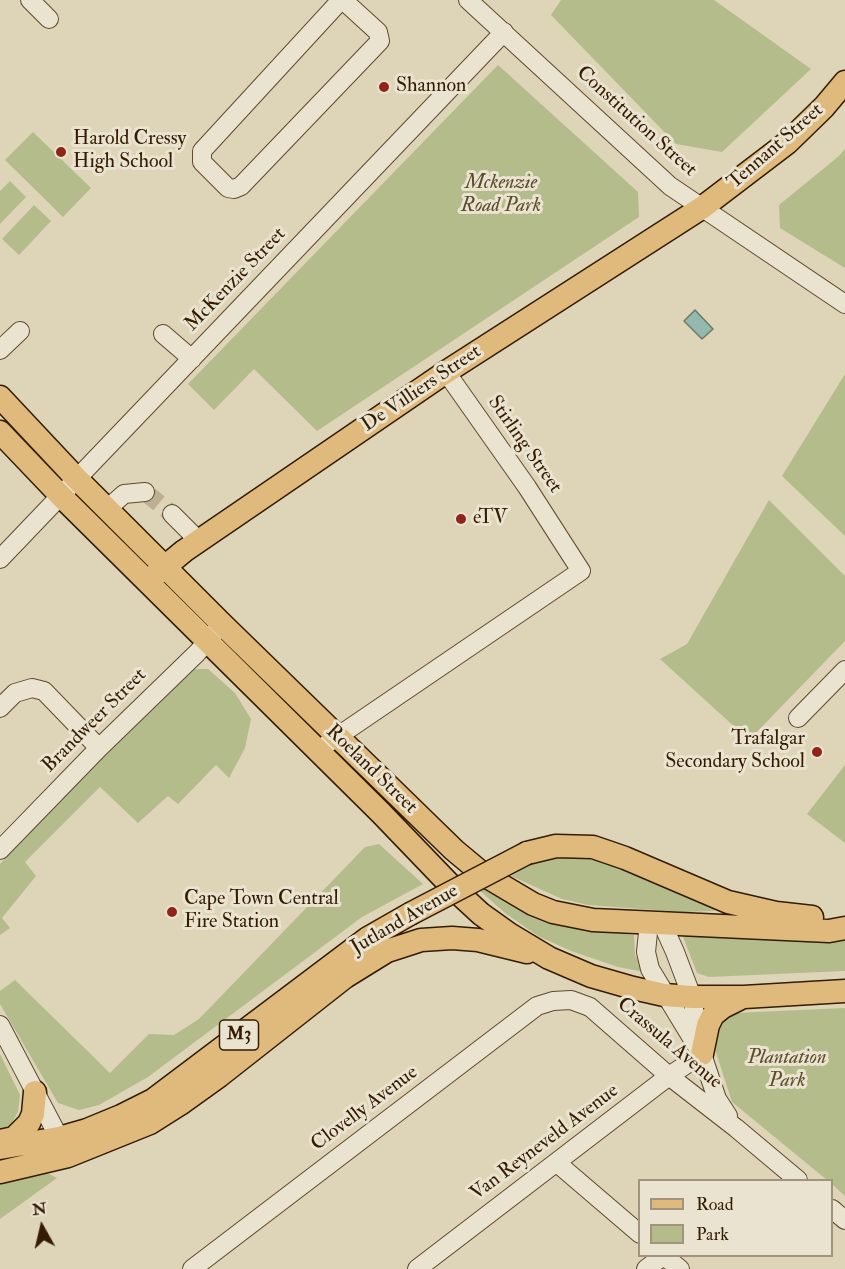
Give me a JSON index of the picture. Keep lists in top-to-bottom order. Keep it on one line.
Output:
{"streets":{"main road":["Tennant Street","De Villiers Street","Roeland Street","Jutland Avenue","M3"],"street":["Constitution Street","McKenzie Street","Stirling Street","Brandweer Street","Crassula Avenue","Clovelly Avenue","Van Reyneveld Avenue"]},"crossings":[["Constitution Street","Tennant Street"],["Constitution Street","McKenzie Street"],["Constitution Street","De Villiers Street"],["Tennant Street","De Villiers Street"],["McKenzie Street","Roeland Street"],["De Villiers Street","Stirling Street"],["De Villiers Street","Roeland Street"],["Stirling Street","Roeland Street"],["Brandweer Street","Roeland Street"],["Roeland Street","Jutland Avenue"],["Roeland Street","M3"],["Roeland Street","Crassula Avenue"],["Jutland Avenue","M3"],["M3","Crassula Avenue"],["Crassula Avenue","Clovelly Avenue"],["Crassula Avenue","Van Reyneveld Avenue"]],"parks":["Mckenzie Road Park","Plantation Park"],"places":["Shannon","Harold Cressy High School","eTV","Trafalgar Secondary School","Cape Town Central Fire Station"],"legend":["Road","Park"],"north":"top"}
